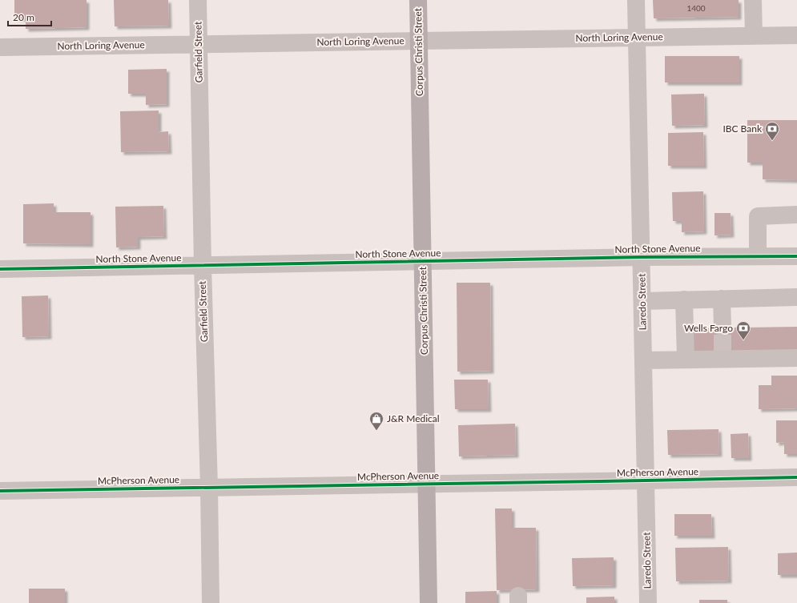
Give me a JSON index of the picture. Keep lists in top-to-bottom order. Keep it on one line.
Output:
{"streets":{"main road":["Corpus Christi Street"],"street":["North Loring Avenue","Garfield Street","North Stone Avenue","Laredo Street","McPherson Avenue"]},"crossings":[["North Loring Avenue","Garfield Street"],["North Loring Avenue","Corpus Christi Street"],["North Loring Avenue","Laredo Street"],["Garfield Street","North Stone Avenue"],["Garfield Street","McPherson Avenue"],["Corpus Christi Street","North Stone Avenue"],["Corpus Christi Street","McPherson Avenue"],["North Stone Avenue","Laredo Street"],["Laredo Street","McPherson Avenue"]],"places":{"bank":["IBC Bank","Wells Fargo"],"shop":["J&R Medical"]},"house_numbers":["1400"],"scale_bar":"20 m"}
